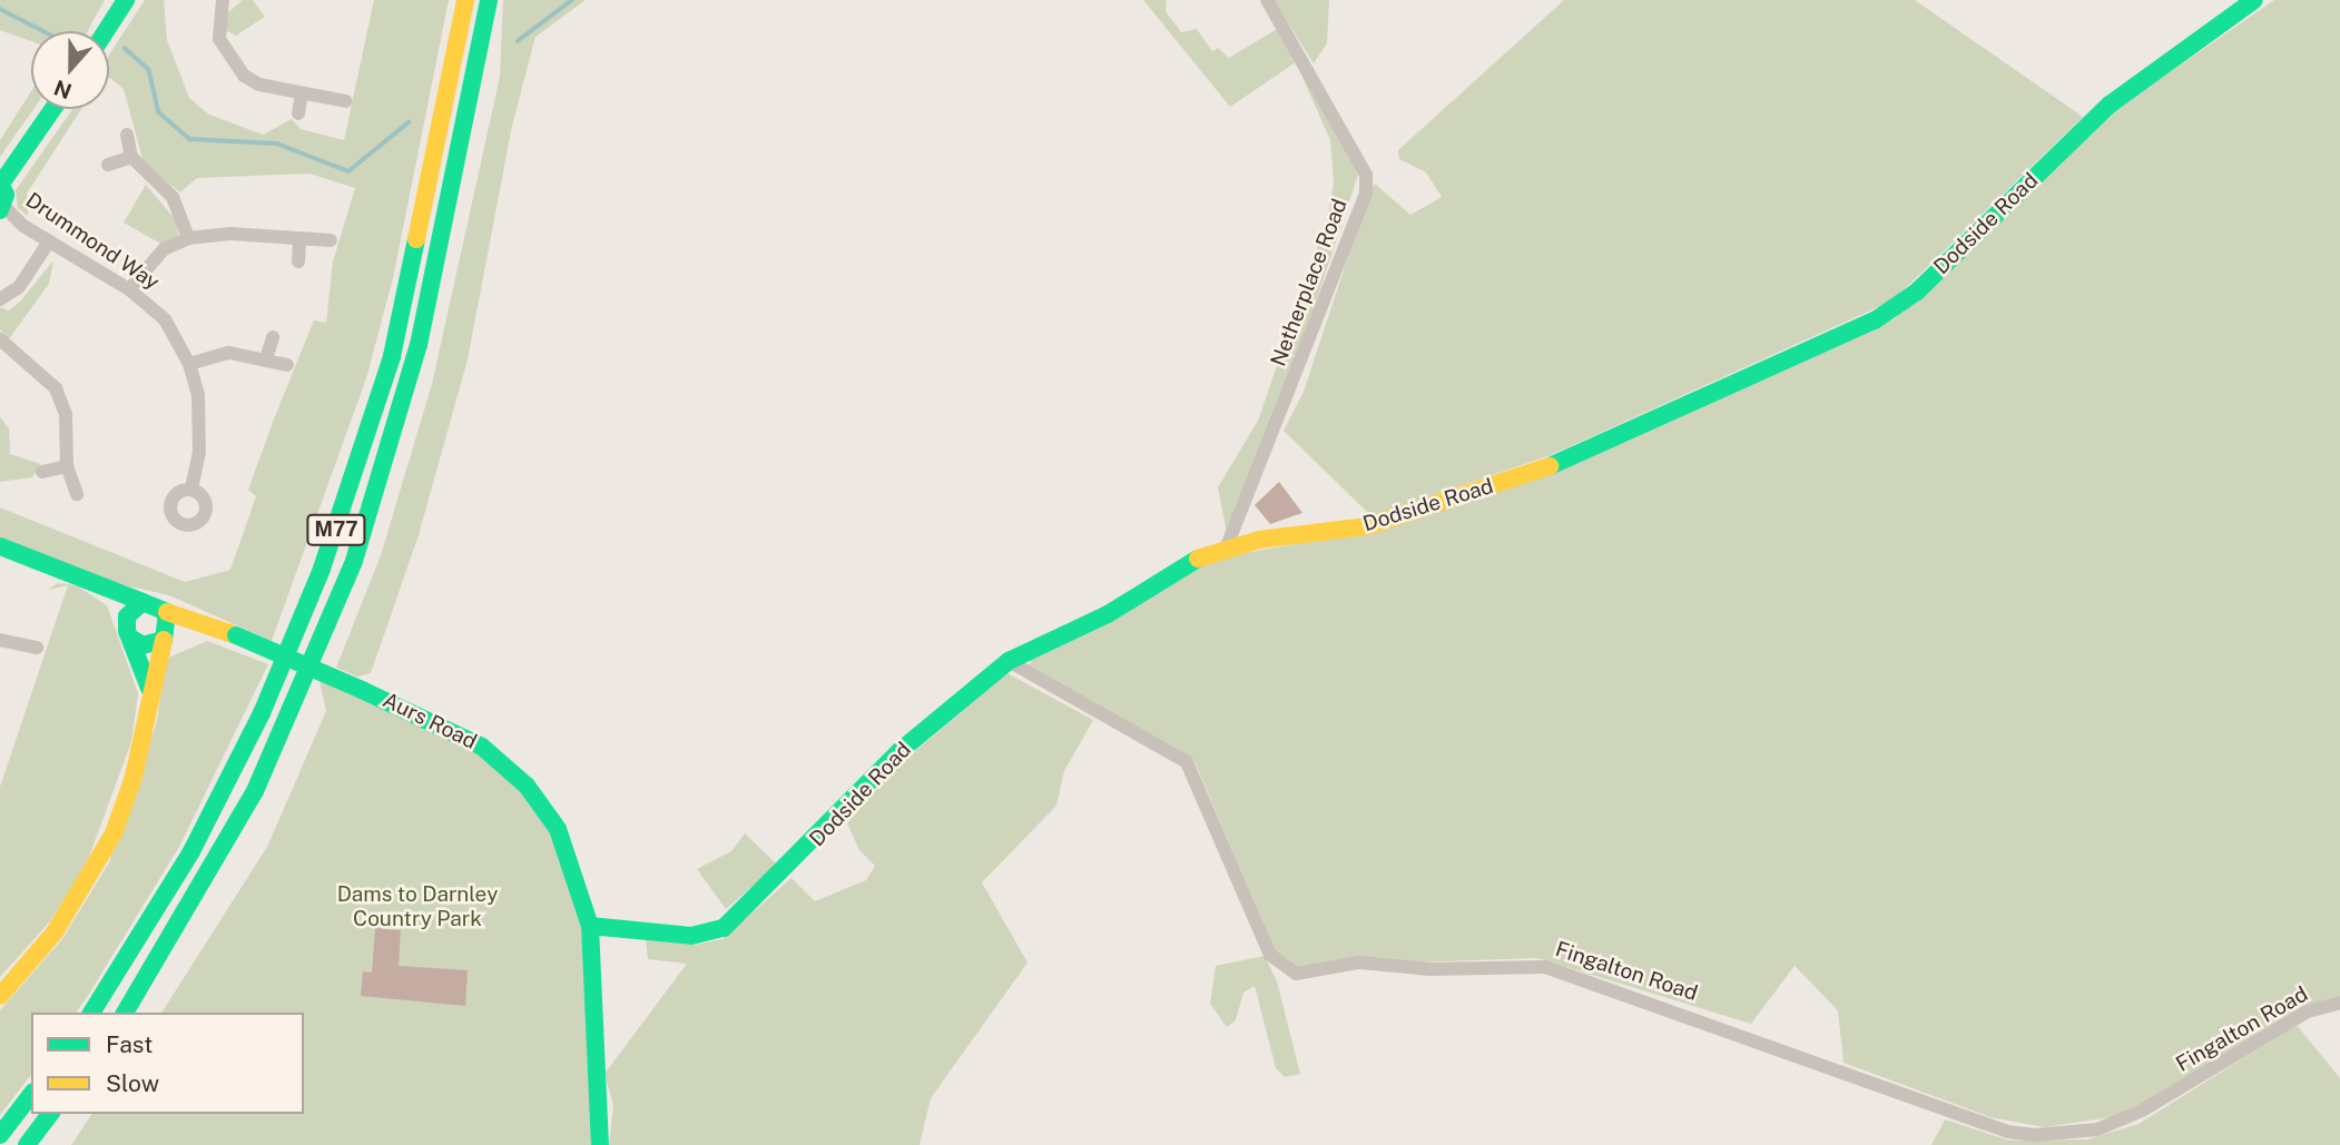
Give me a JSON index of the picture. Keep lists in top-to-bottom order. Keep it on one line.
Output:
{"streets":{"main road":["Dodside Road","M77","Aurs Road"],"street":["Drummond Way","Netherplace Road","Fingalton Road"]},"crossings":[["Dodside Road","Netherplace Road"],["Dodside Road","Aurs Road"],["Dodside Road","Fingalton Road"]],"parks":["Dams to Darnley Country Park"],"legend":["Fast","Slow"],"north":"bottom"}
